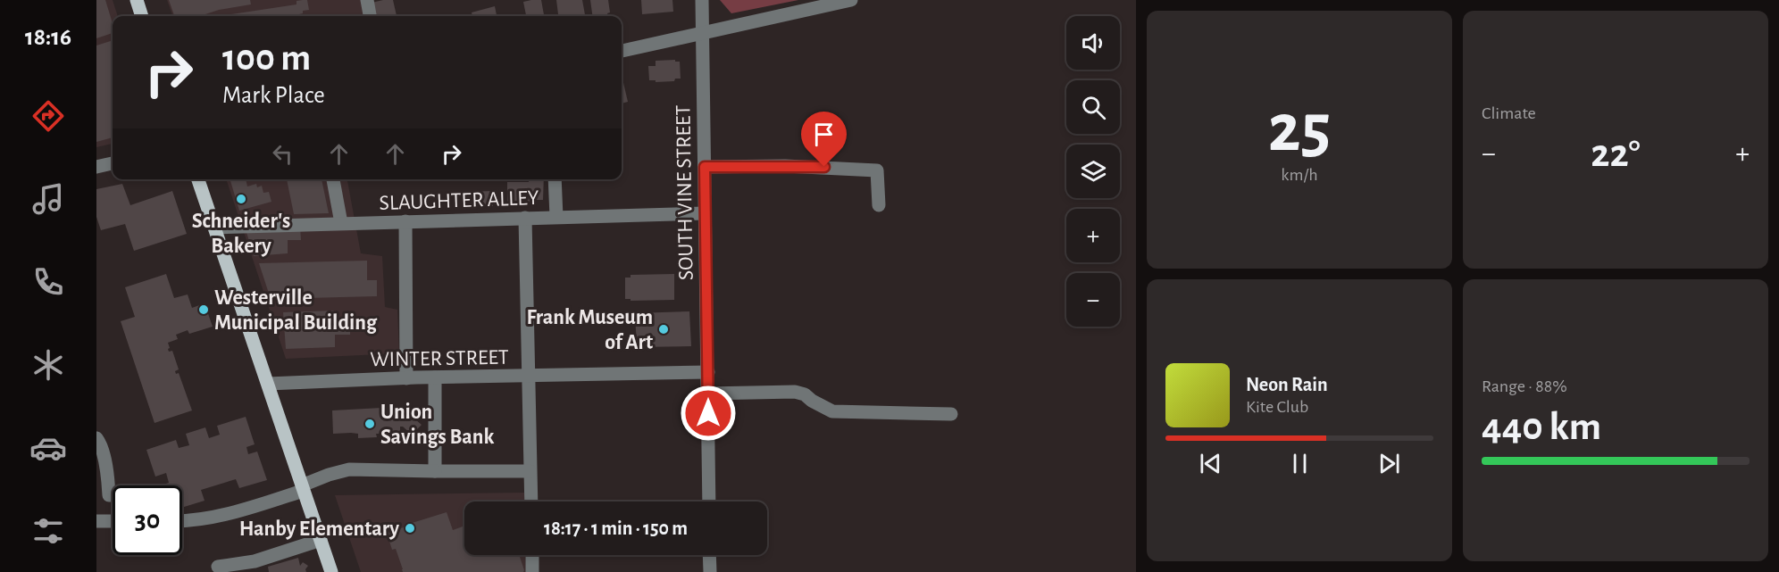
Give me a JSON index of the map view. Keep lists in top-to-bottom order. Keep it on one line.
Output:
{"streets":{"street":["SOUTH VINE STREET","SLAUGHTER ALLEY","WINTER STREET"]},"crossings":[["SOUTH VINE STREET","SLAUGHTER ALLEY"],["SOUTH VINE STREET","WINTER STREET"]],"places":["Schneider's Bakery","Westerville Municipal Building","Frank Museum of Art","Union Savings Bank","Hanby Elementary"],"page":{"tabs":"18:16","tile":[["25","km/h"],"Climate",["Range · 88%","440 km"]],"map_buttons":["+","−"],"turn":["100 m","Mark Place"],"heat":["−","22°","+"],"song":["Neon Rain","Kite Club"],"limit":"30","trip":"18:17 · 1 min · 150 m"}}
